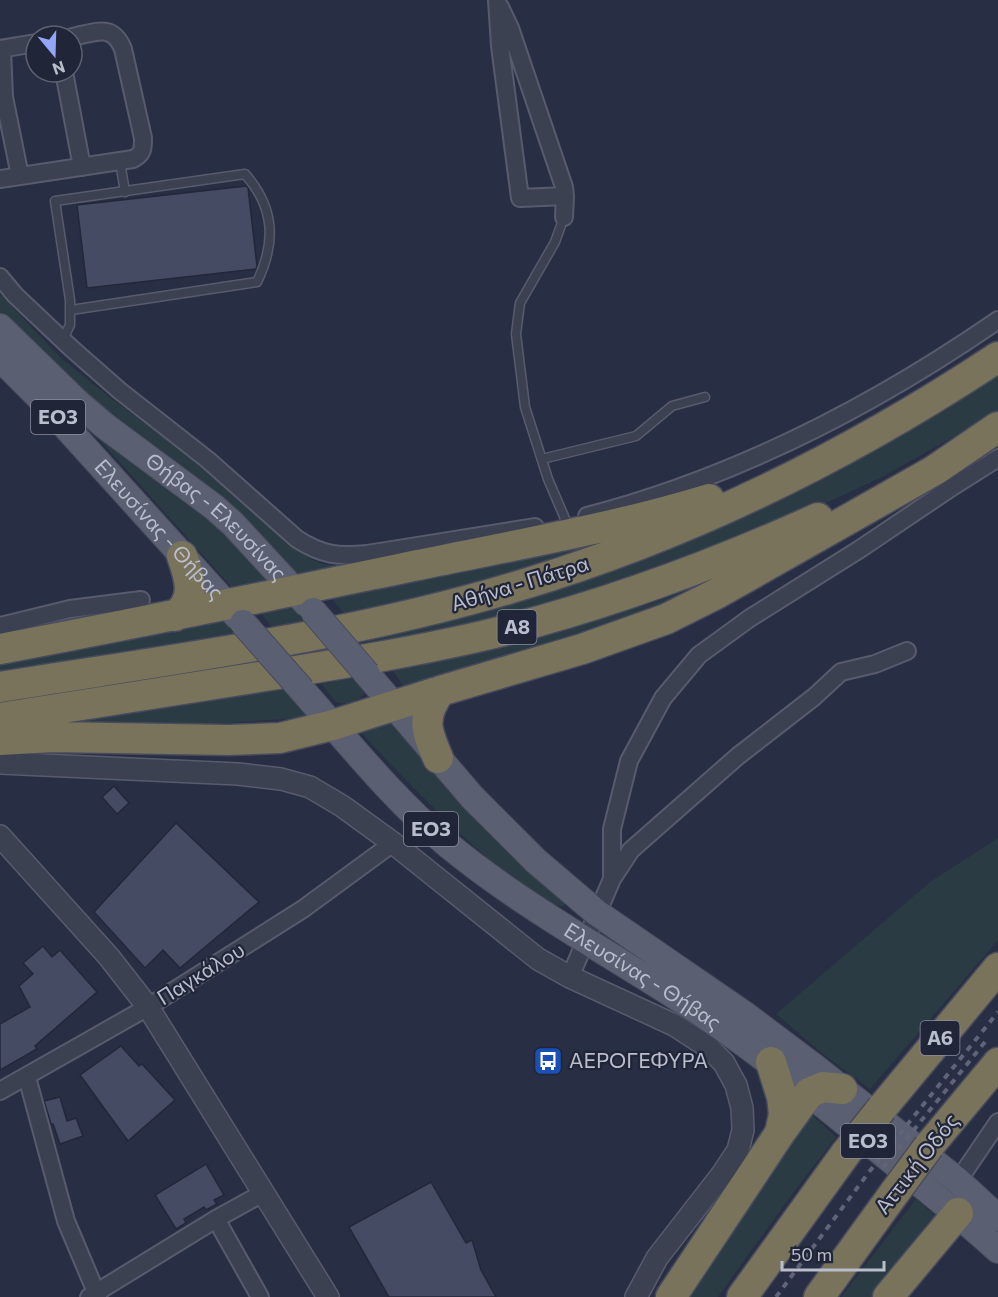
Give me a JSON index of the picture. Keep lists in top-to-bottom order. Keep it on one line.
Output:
{"streets":{"highway":["Αθήνα - Πάτρα","Α8","Α6","Αττική Οδός"],"main road":["ΕΟ3","Θήβας - Ελευσίνας","Ελευσίνας - Θήβας"],"street":["Παγκάλου"]},"crossings":[["Θήβας - Ελευσίνας","Ελευσίνας - Θήβας"]],"places":{"bus stop":["ΑΕΡΟΓΕΦΥΡΑ"]},"scale_bar":"50 m","north":"bottom"}
